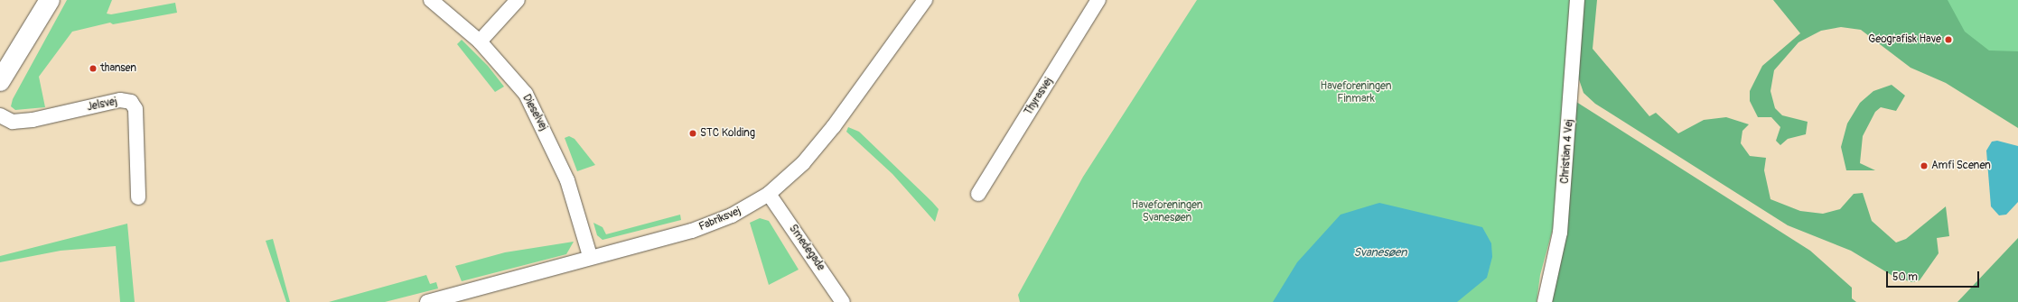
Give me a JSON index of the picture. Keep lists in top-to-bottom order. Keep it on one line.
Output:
{"streets":{"street":["Thyrasvej","Jelsvej","Dieselvej","Christian 4 Vej","Fabriksvej","Smedegade"]},"crossings":[["Dieselvej","Fabriksvej"],["Fabriksvej","Smedegade"]],"water":["Svanesøen"],"parks":["Haveforeningen Finmark","Haveforeningen Svanesøen"],"places":["Geografisk Have","thansen","STC Kolding","Amfi Scenen"],"scale_bar":"50 m"}
